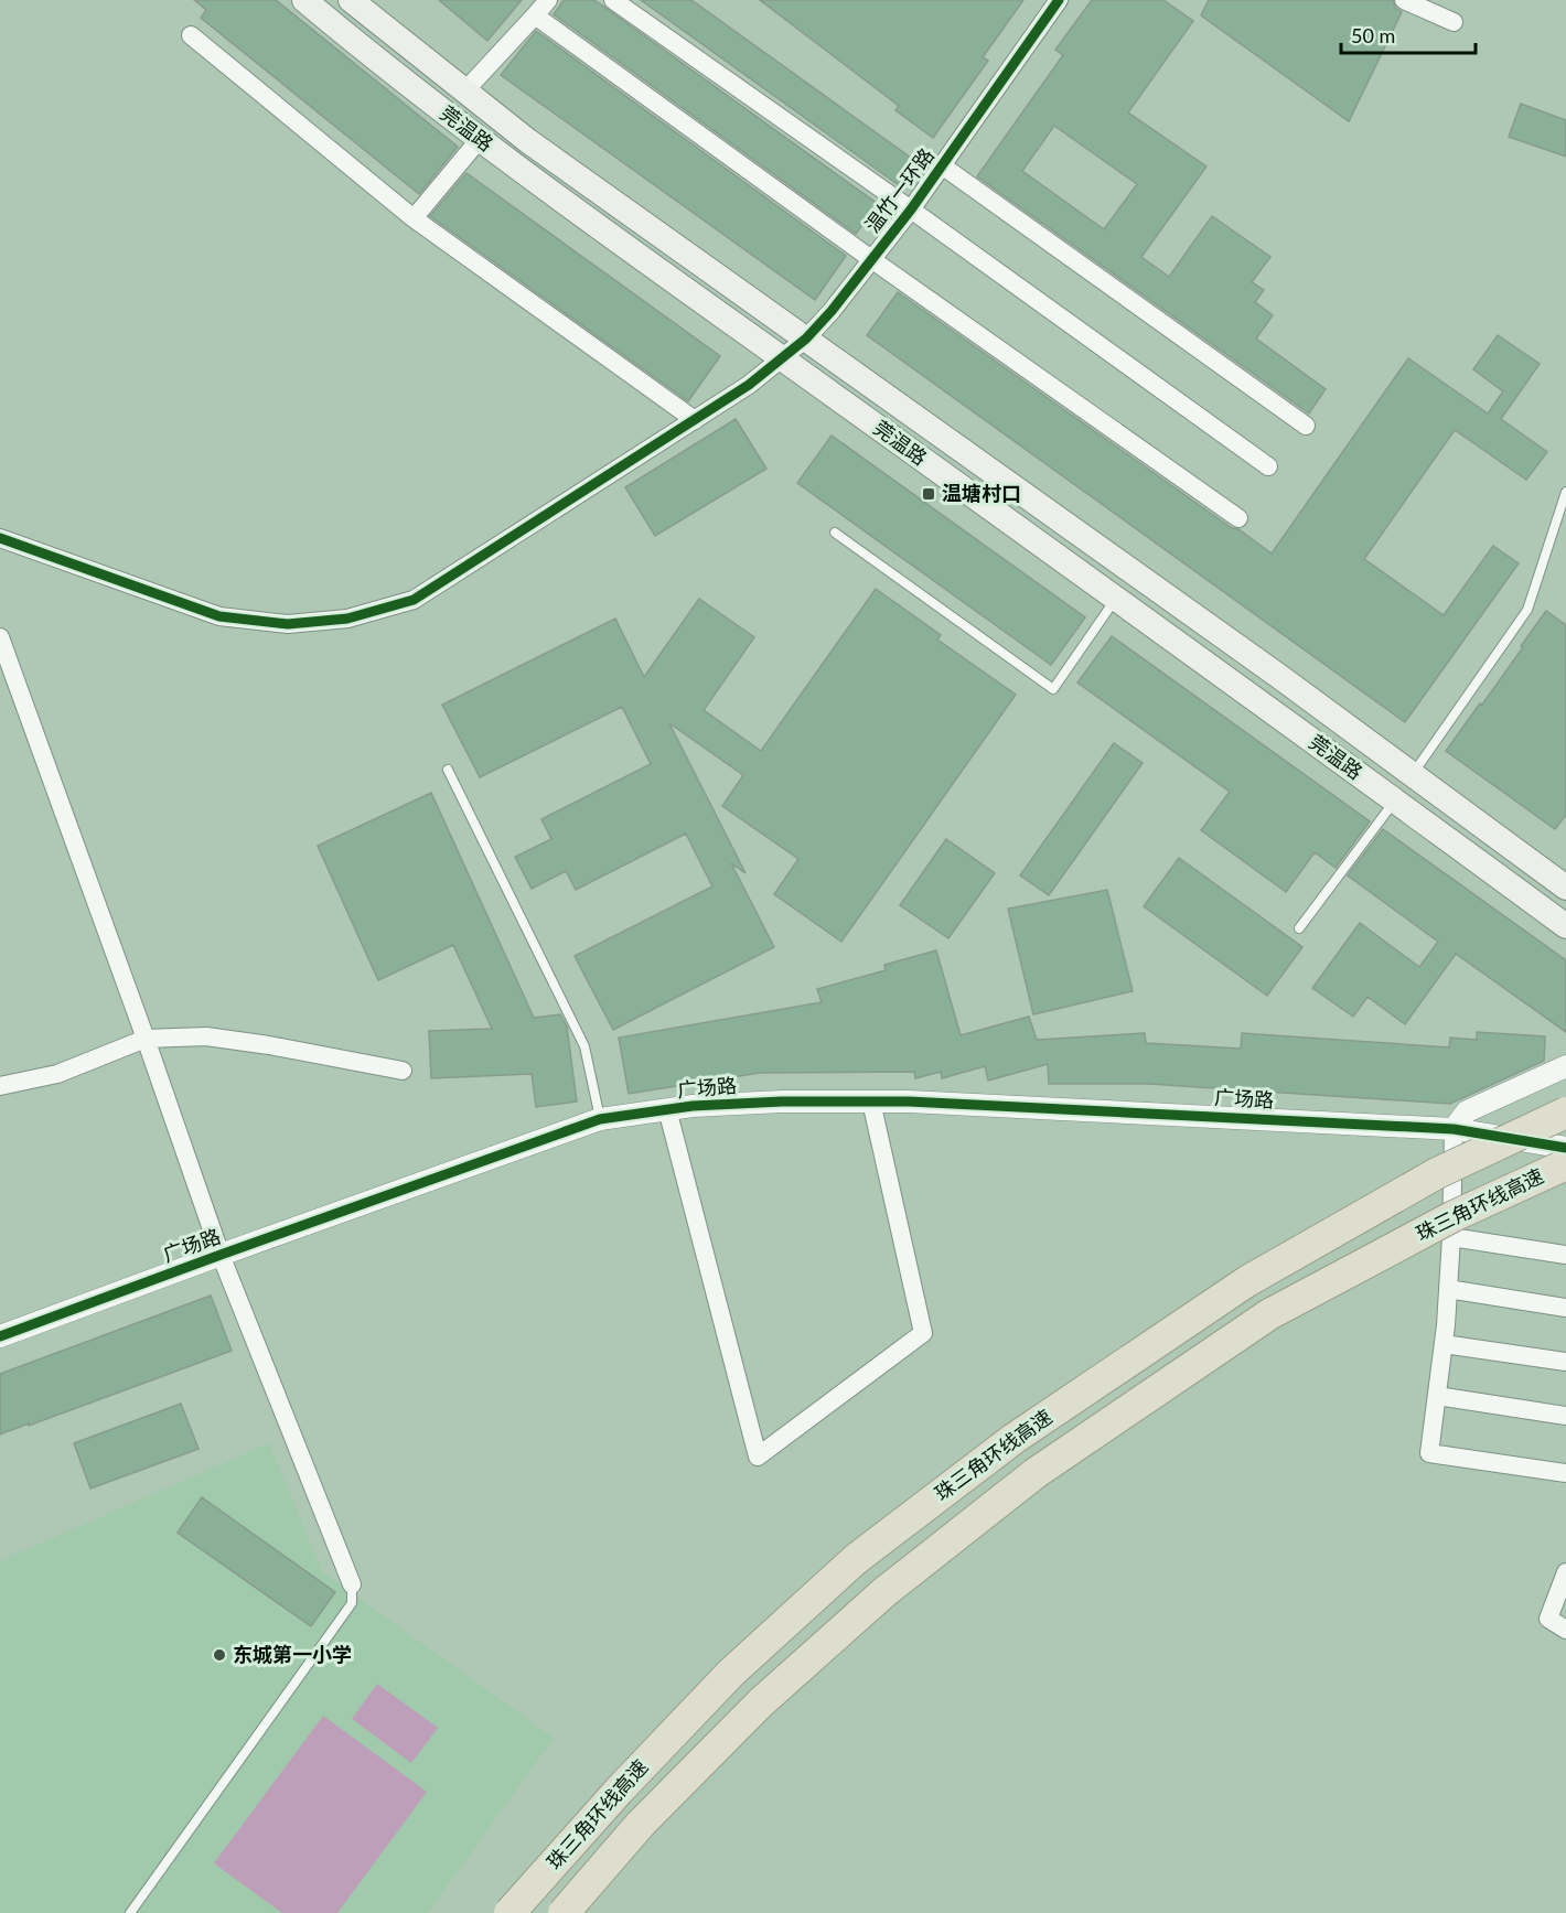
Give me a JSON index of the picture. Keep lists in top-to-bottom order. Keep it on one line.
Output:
{"streets":{"highway":["珠三角环线高速"],"main road":["莞温路"],"street":["温竹一环路","广场路"]},"crossings":[["莞温路","温竹一环路"]],"places":{"transit":["温塘村口"],"other":["东城第一小学"]},"scale_bar":"50 m"}
